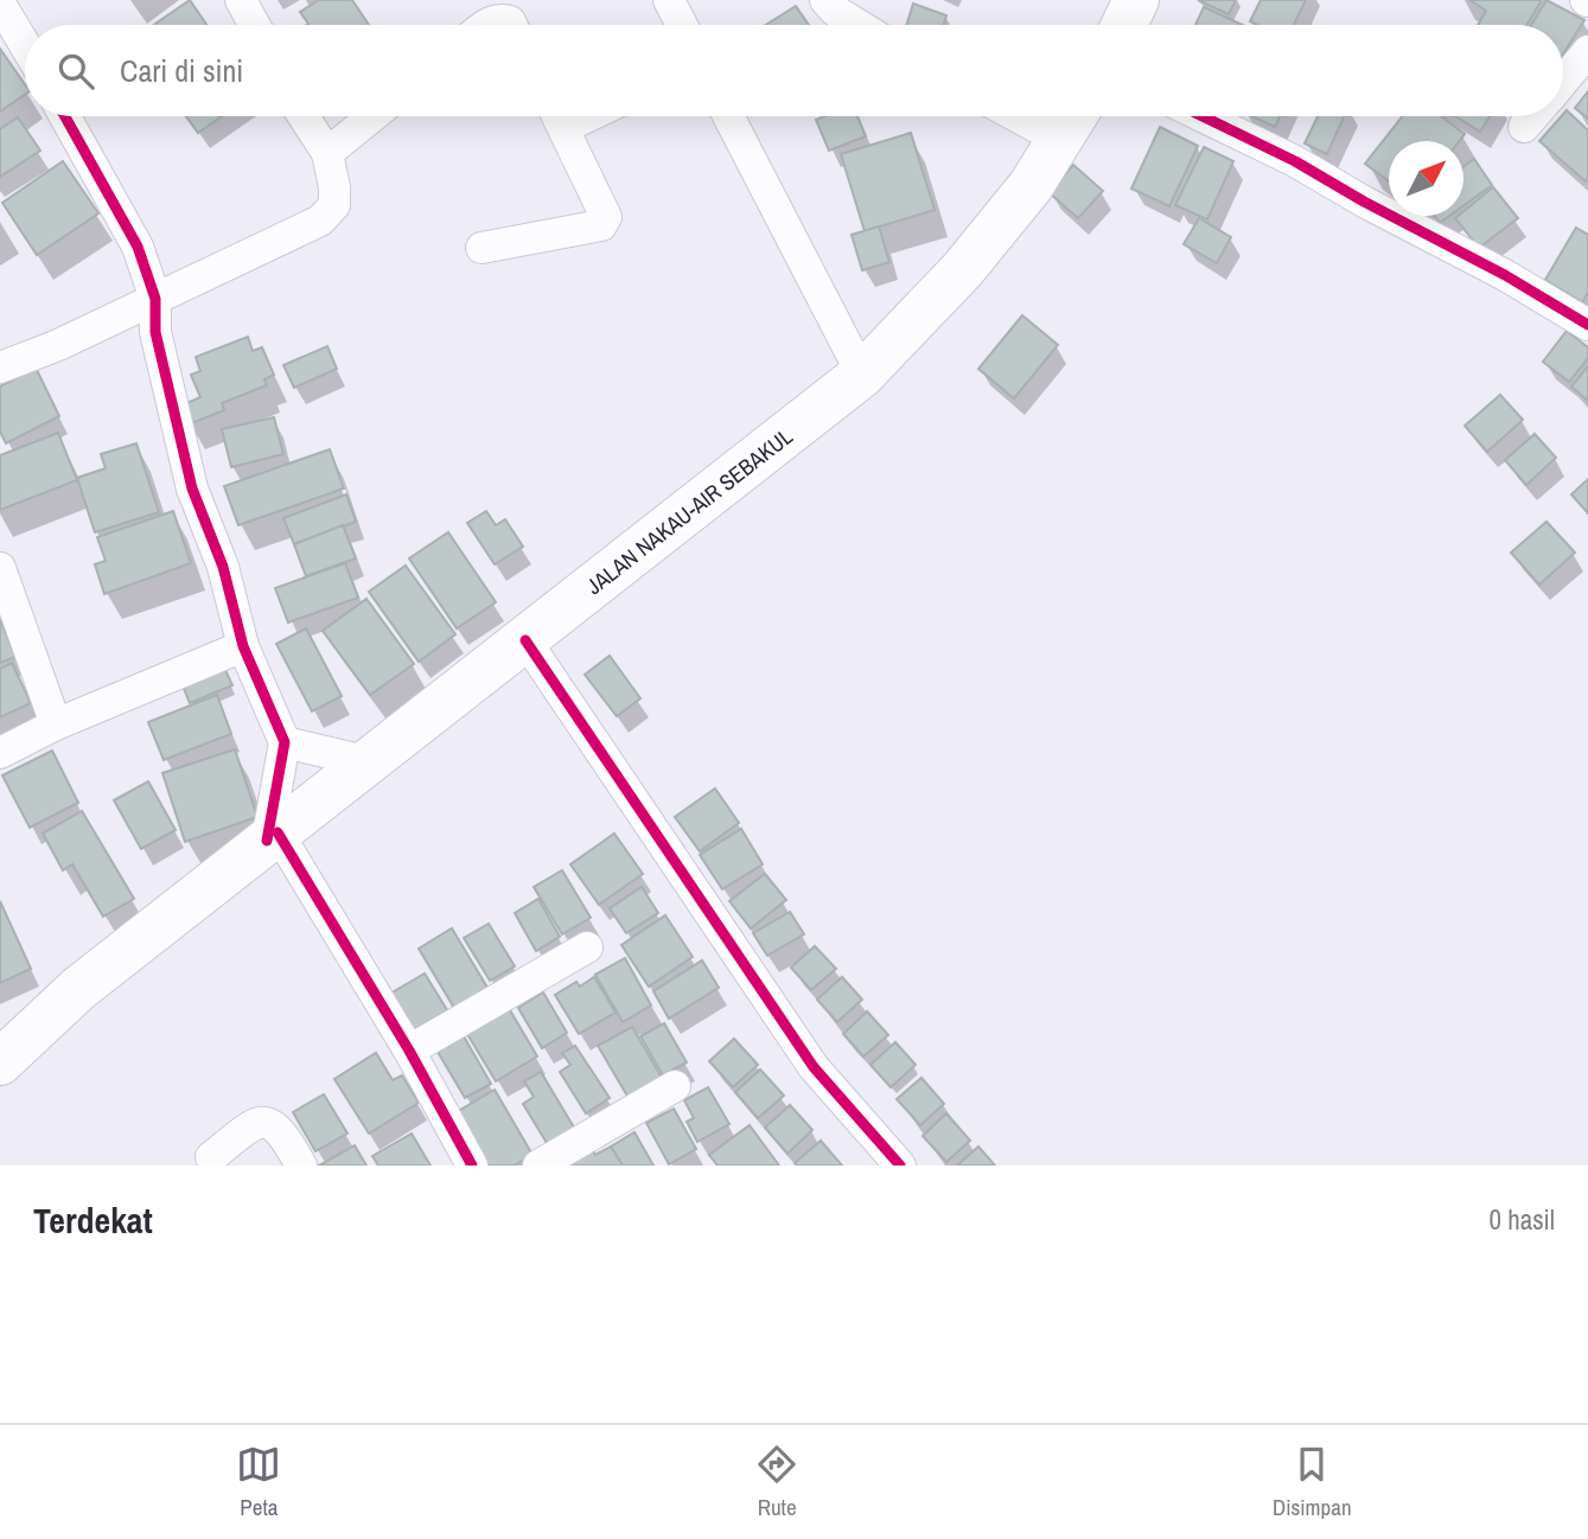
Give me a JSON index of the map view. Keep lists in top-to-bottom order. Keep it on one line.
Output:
{"streets":{"highway":["JALAN NAKAU-AIR SEBAKUL"]},"north":"top right","page":{"search":"Cari di sini","heading":["Terdekat","0 hasil"],"nav":["Peta","Rute","Disimpan"]}}
